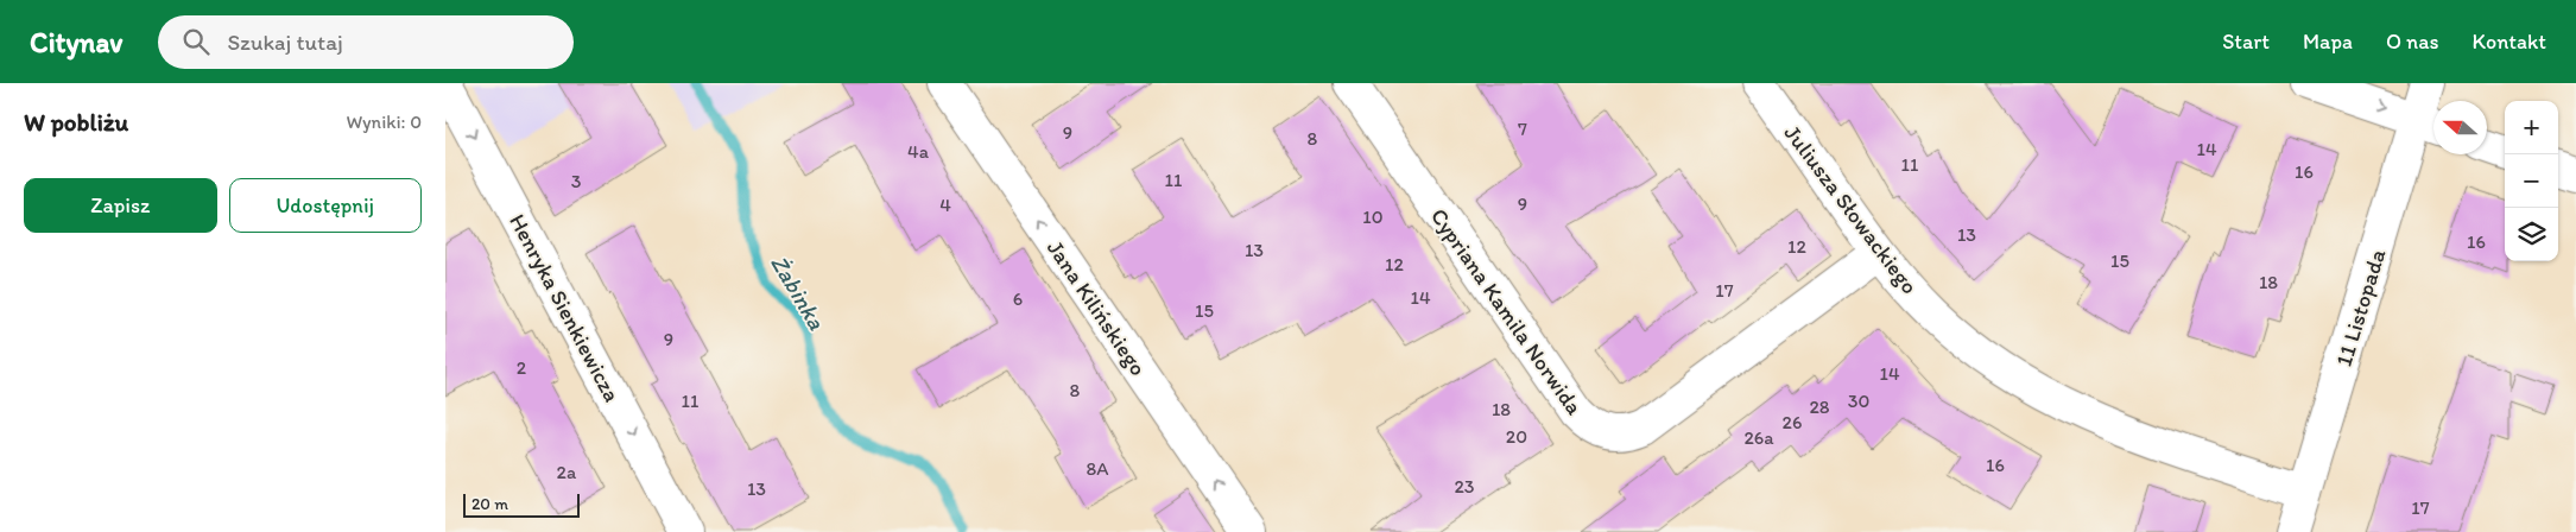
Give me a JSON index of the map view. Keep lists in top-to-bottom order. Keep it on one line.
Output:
{"streets":{"street":["Juliusza Słowackiego","Henryka Sienkiewicza","Jana Kilińskiego","11 Listopada","Cypriana Kamila Norwida"]},"crossings":[["Juliusza Słowackiego","11 Listopada"],["Juliusza Słowackiego","Cypriana Kamila Norwida"]],"one_way":["Henryka Sienkiewicza","Jana Kilińskiego"],"water":["Żabinka"],"house_numbers":["7","9","8","14","4a","11","16","11","3","9","4","10","13","16","12","13","15","12","18","17","14","6","15","9","2","14","8","11","30","28","18","26","20","26a","16","8A","2a","23","13","17"],"scale_bar":"20 m","north":"left","page":{"header":"Citynav","search":"Szukaj tutaj","nav":["Start","Mapa","O nas","Kontakt"],"heading":["W pobliżu","Wyniki: 0"],"map_buttons":["+","−"],"buttons":["Zapisz","Udostępnij"],"scale":"20 m"}}
